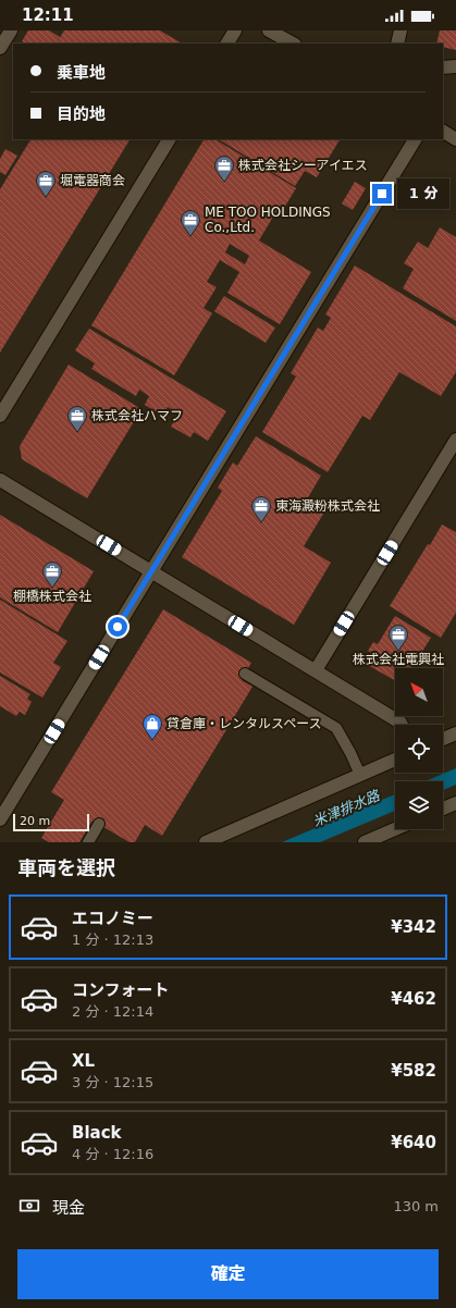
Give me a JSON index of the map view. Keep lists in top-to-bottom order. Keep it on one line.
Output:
{"water":["米津排水路"],"places":{"office":["株式会社シーアイエス","堀電器商会","ME TOO HOLDINGS Co.,Ltd.","株式会社ハマフ","東海澱粉株式会社","棚橋株式会社","株式会社電興社"],"shop":["貸倉庫・レンタルスペース"]},"scale_bar":"20 m","north":"top left","page":{"status":"12:11","banner":["乗車地","目的地"],"bubble":"1 分","scale":"20 m","heading":"車両を選択","list":[{"name":"エコノミー","note":"1 分 · 12:13","value":"¥342"},{"name":"コンフォート","note":"2 分 · 12:14","value":"¥462"},{"name":"XL","note":"3 分 · 12:15","value":"¥582"},{"name":"Black","note":"4 分 · 12:16","value":"¥640"}],"pay":["現金","130 m"],"buttons":"確定"}}
